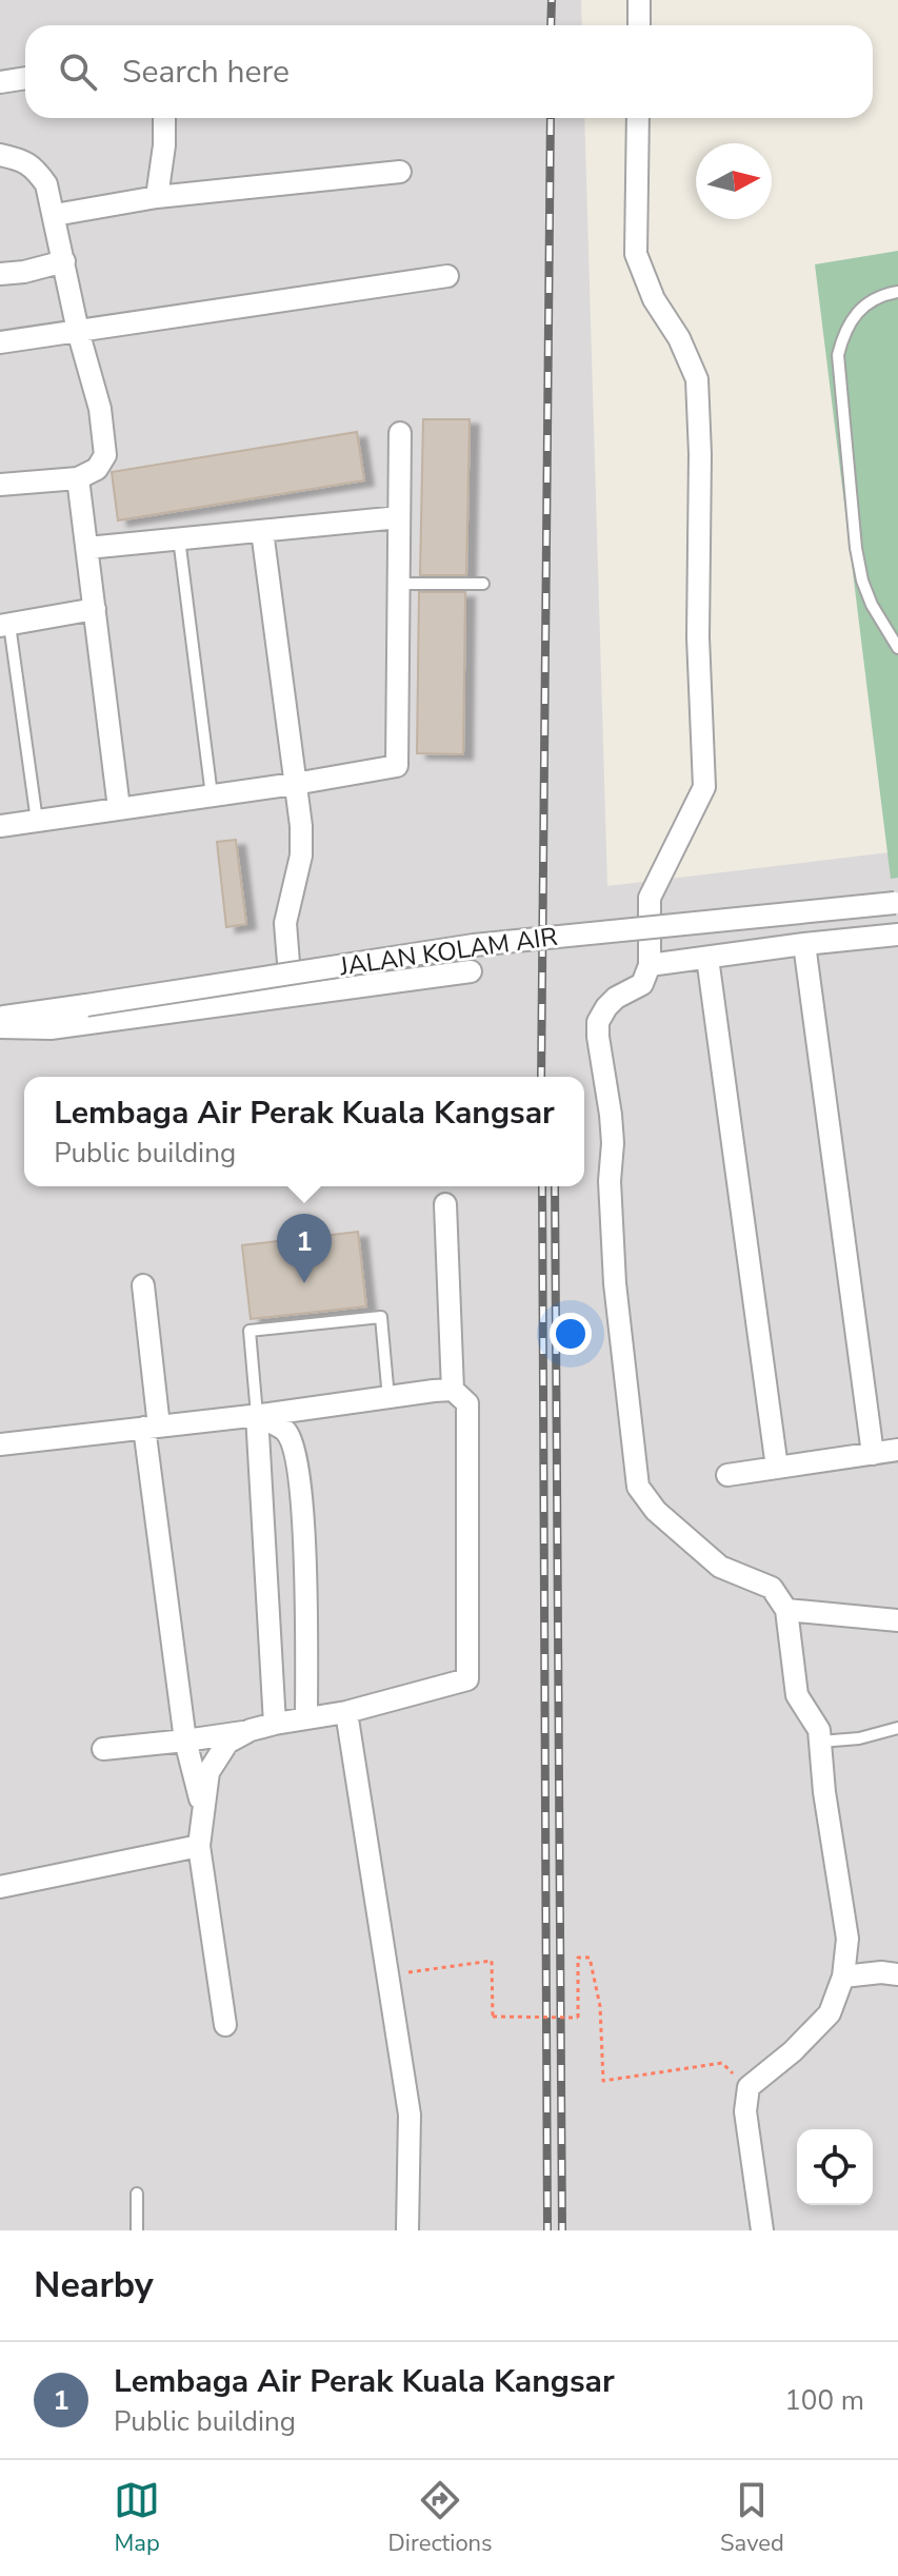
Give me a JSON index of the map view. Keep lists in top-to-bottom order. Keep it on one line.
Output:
{"streets":{"street":["JALAN KOLAM AIR"]},"north":"right","page":{"search":"Search here","popup":["Lembaga Air Perak Kuala Kangsar","Public building"],"pins":"1","heading":"Nearby","list":[{"mark":"1","name":"Lembaga Air Perak Kuala Kangsar","note":"Public building","value":"100 m"}],"nav":["Map","Directions","Saved"]}}
